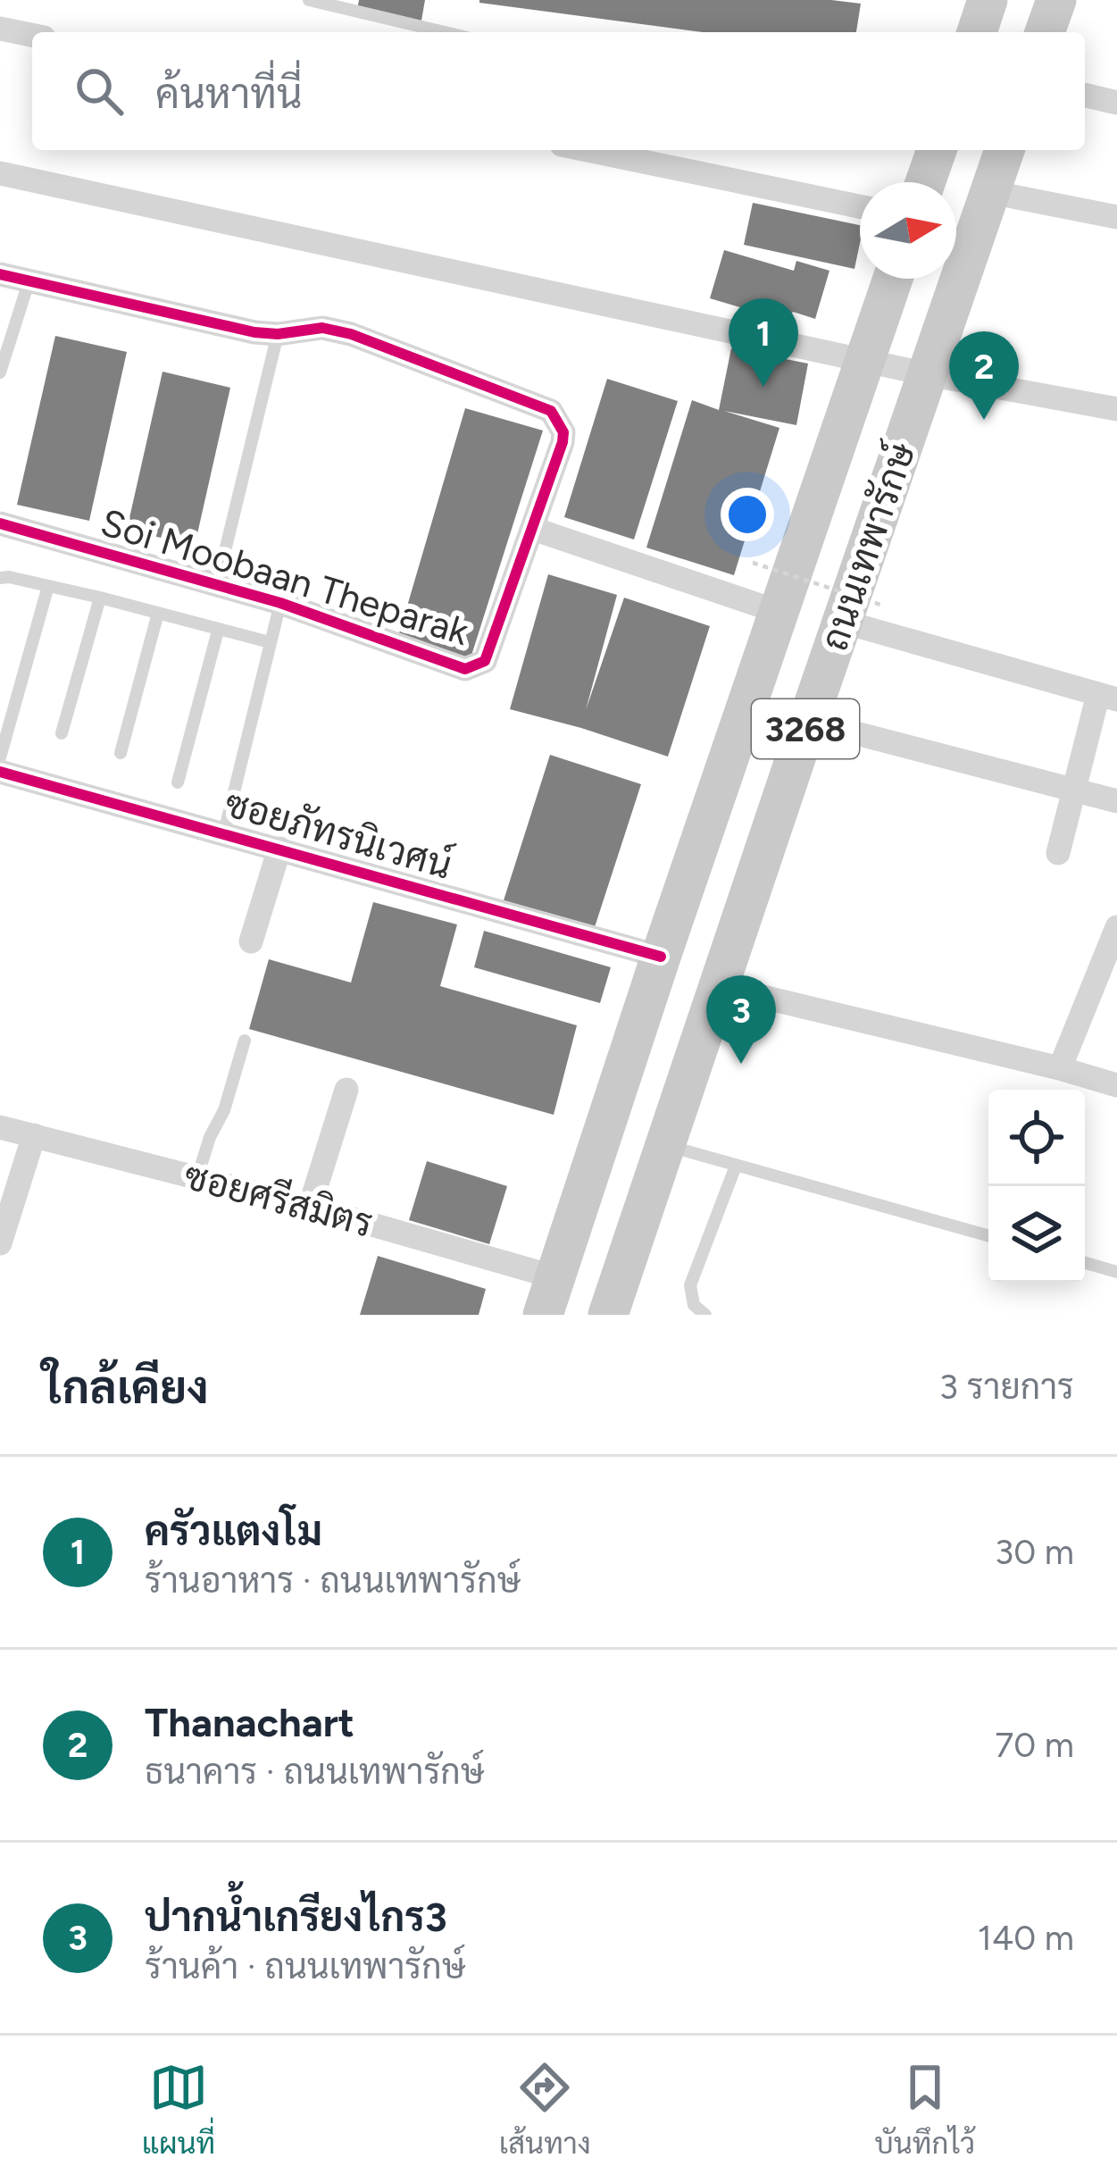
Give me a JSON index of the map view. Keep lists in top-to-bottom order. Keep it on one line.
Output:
{"streets":{"main road":["ถนนเทพารักษ์","3268"],"street":["Soi Moobaan Theparak","ซอยภัทรนิเวศน์","ซอยศรีสมิตร"]},"crossings":[["ถนนเทพารักษ์","ซอยภัทรนิเวศน์"],["ถนนเทพารักษ์","ซอยศรีสมิตร"]],"north":"right","page":{"search":"ค้นหาที่นี่","pins":["1","2","3"],"heading":["ใกล้เคียง","3 รายการ"],"list":[{"mark":"1","name":"ครัวแตงโม","note":"ร้านอาหาร · ถนนเทพารักษ์","value":"30 m"},{"mark":"2","name":"Thanachart","note":"ธนาคาร · ถนนเทพารักษ์","value":"70 m"},{"mark":"3","name":"ปากน้ำเกรียงไกร3","note":"ร้านค้า · ถนนเทพารักษ์","value":"140 m"}],"nav":["แผนที่","เส้นทาง","บันทึกไว้"]}}
